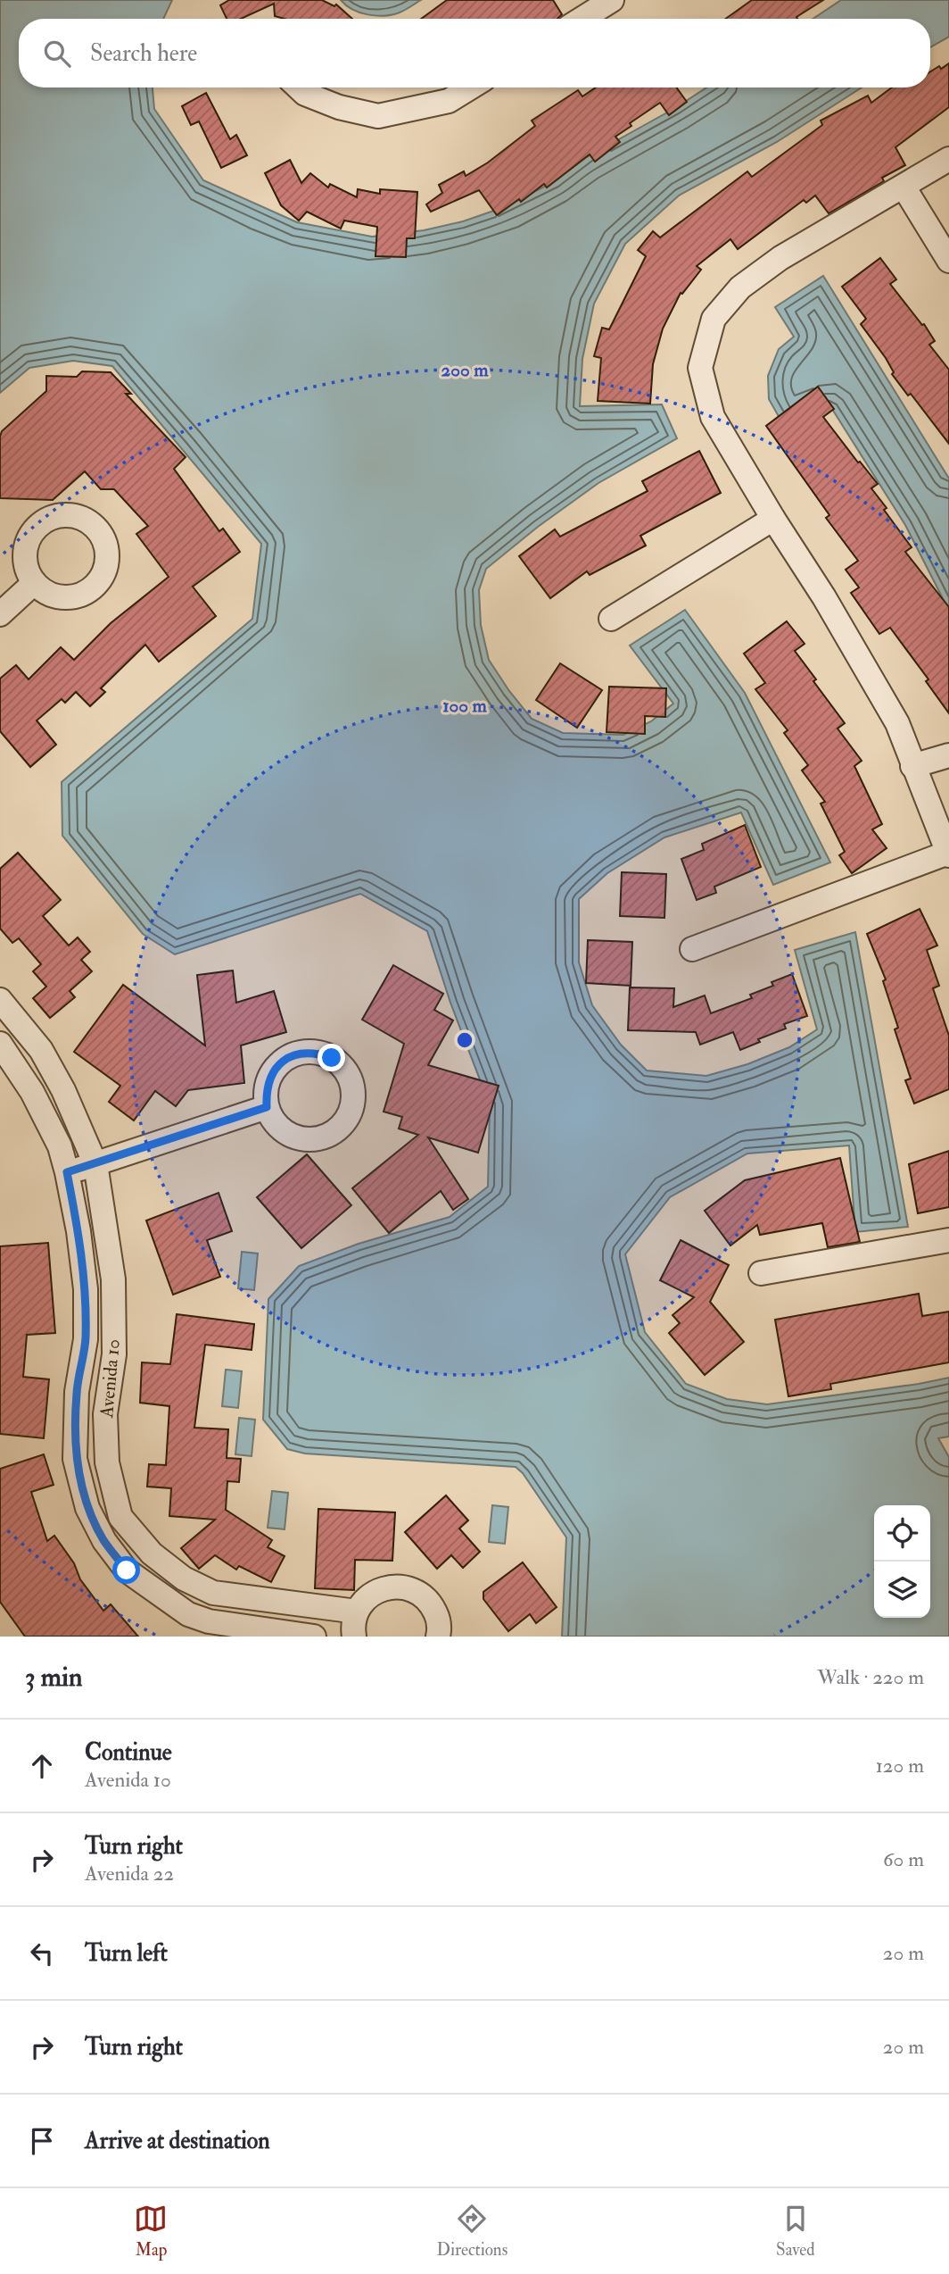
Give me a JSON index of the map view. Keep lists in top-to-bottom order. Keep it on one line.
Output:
{"streets":{"street":["Avenida 10"]},"page":{"search":"Search here","heading":["3 min","Walk · 220 m"],"list":[["Continue","Avenida 10","120 m"],["Turn right","Avenida 22","60 m"],["Turn left","20 m"],["Turn right","20 m"],"Arrive at destination"],"nav":["Map","Directions","Saved"]},"rings":["200 m","100 m"]}
